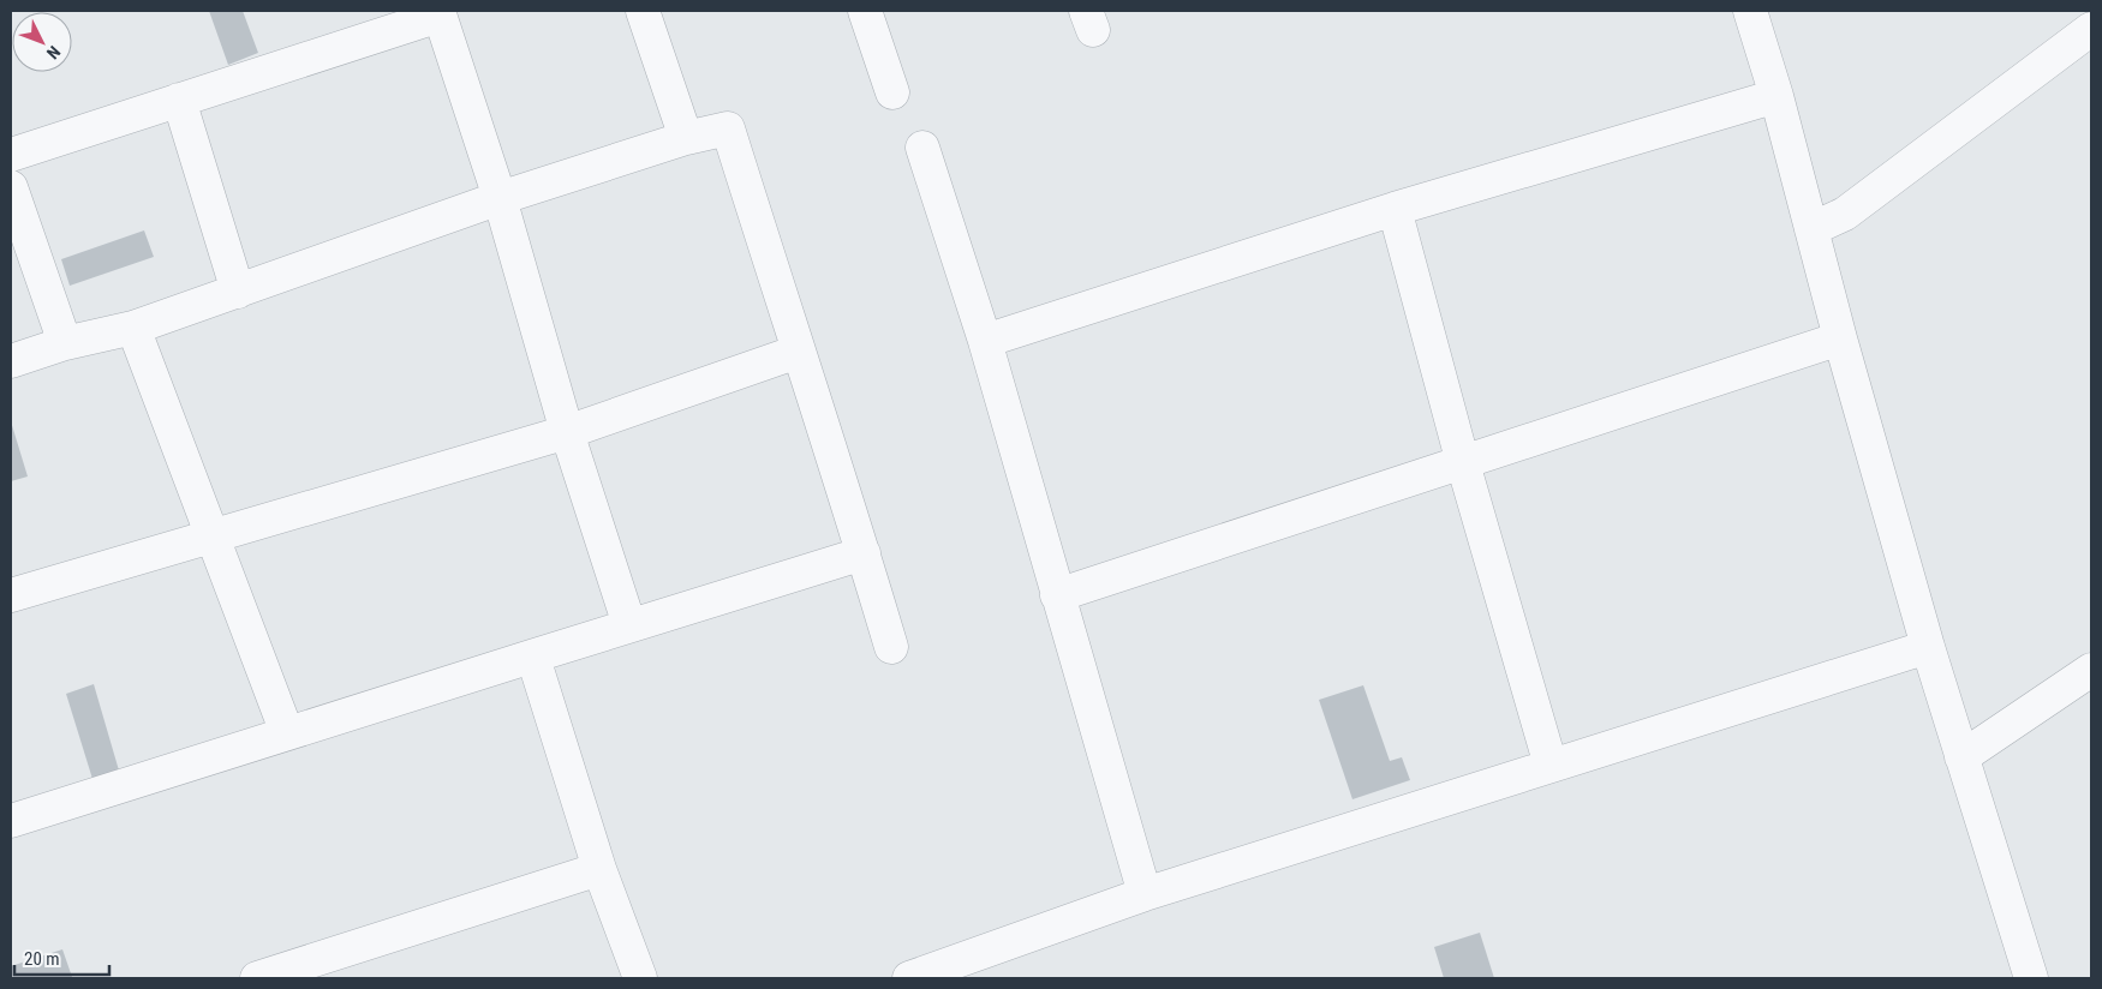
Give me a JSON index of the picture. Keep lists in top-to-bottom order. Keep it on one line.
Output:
{"scale_bar":"20 m","north":"bottom right"}
